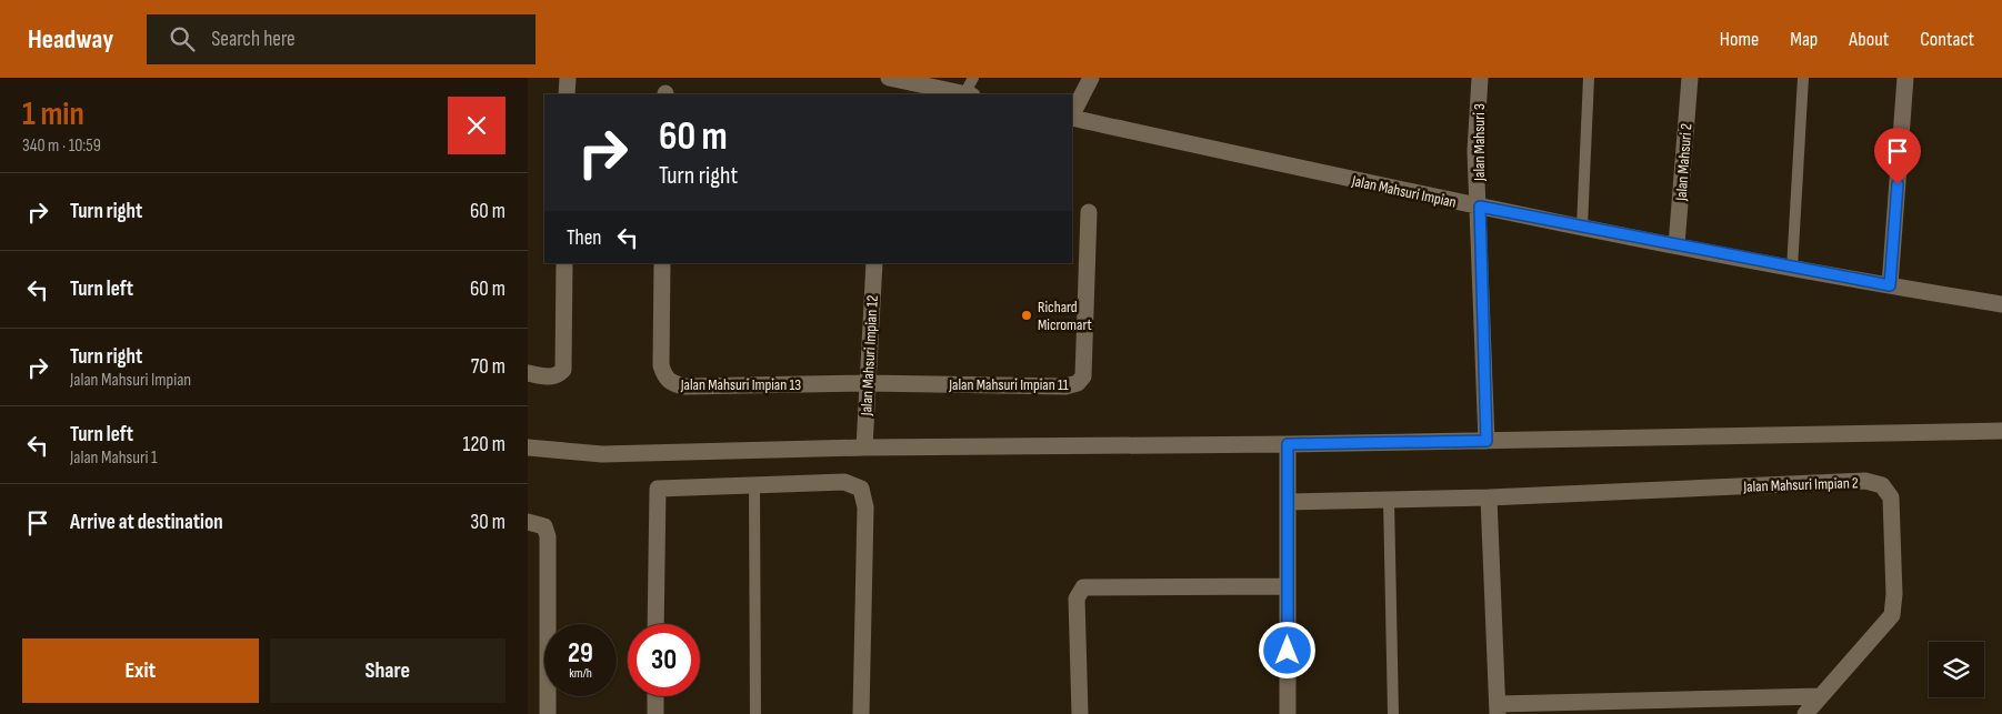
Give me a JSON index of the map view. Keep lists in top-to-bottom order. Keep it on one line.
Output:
{"streets":{"street":["Jalan Mahsuri 3","Jalan Mahsuri 2","Jalan Mahsuri Impian","Jalan Mahsuri Impian 12","Jalan Mahsuri Impian 13","Jalan Mahsuri Impian 11","Jalan Mahsuri Impian 2"]},"crossings":[["Jalan Mahsuri 3","Jalan Mahsuri Impian"],["Jalan Mahsuri 2","Jalan Mahsuri Impian"],["Jalan Mahsuri Impian 12","Jalan Mahsuri Impian 13"],["Jalan Mahsuri Impian 12","Jalan Mahsuri Impian 11"],["Jalan Mahsuri Impian 13","Jalan Mahsuri Impian 11"]],"places":["Richard Micromart"],"page":{"header":"Headway","search":"Search here","nav":["Home","Map","About","Contact"],"heading":["1 min","340 m · 10:59"],"turn":["60 m","Turn right"],"list":[{"name":"Turn right","value":"60 m"},{"name":"Turn left","value":"60 m"},{"name":"Turn right","note":"Jalan Mahsuri Impian","value":"70 m"},{"name":"Turn left","note":"Jalan Mahsuri 1","value":"120 m"},{"name":"Arrive at destination","value":"30 m"}],"then":"Then","speed":"29 km/h","limit":"30","buttons":["Exit","Share"]}}
